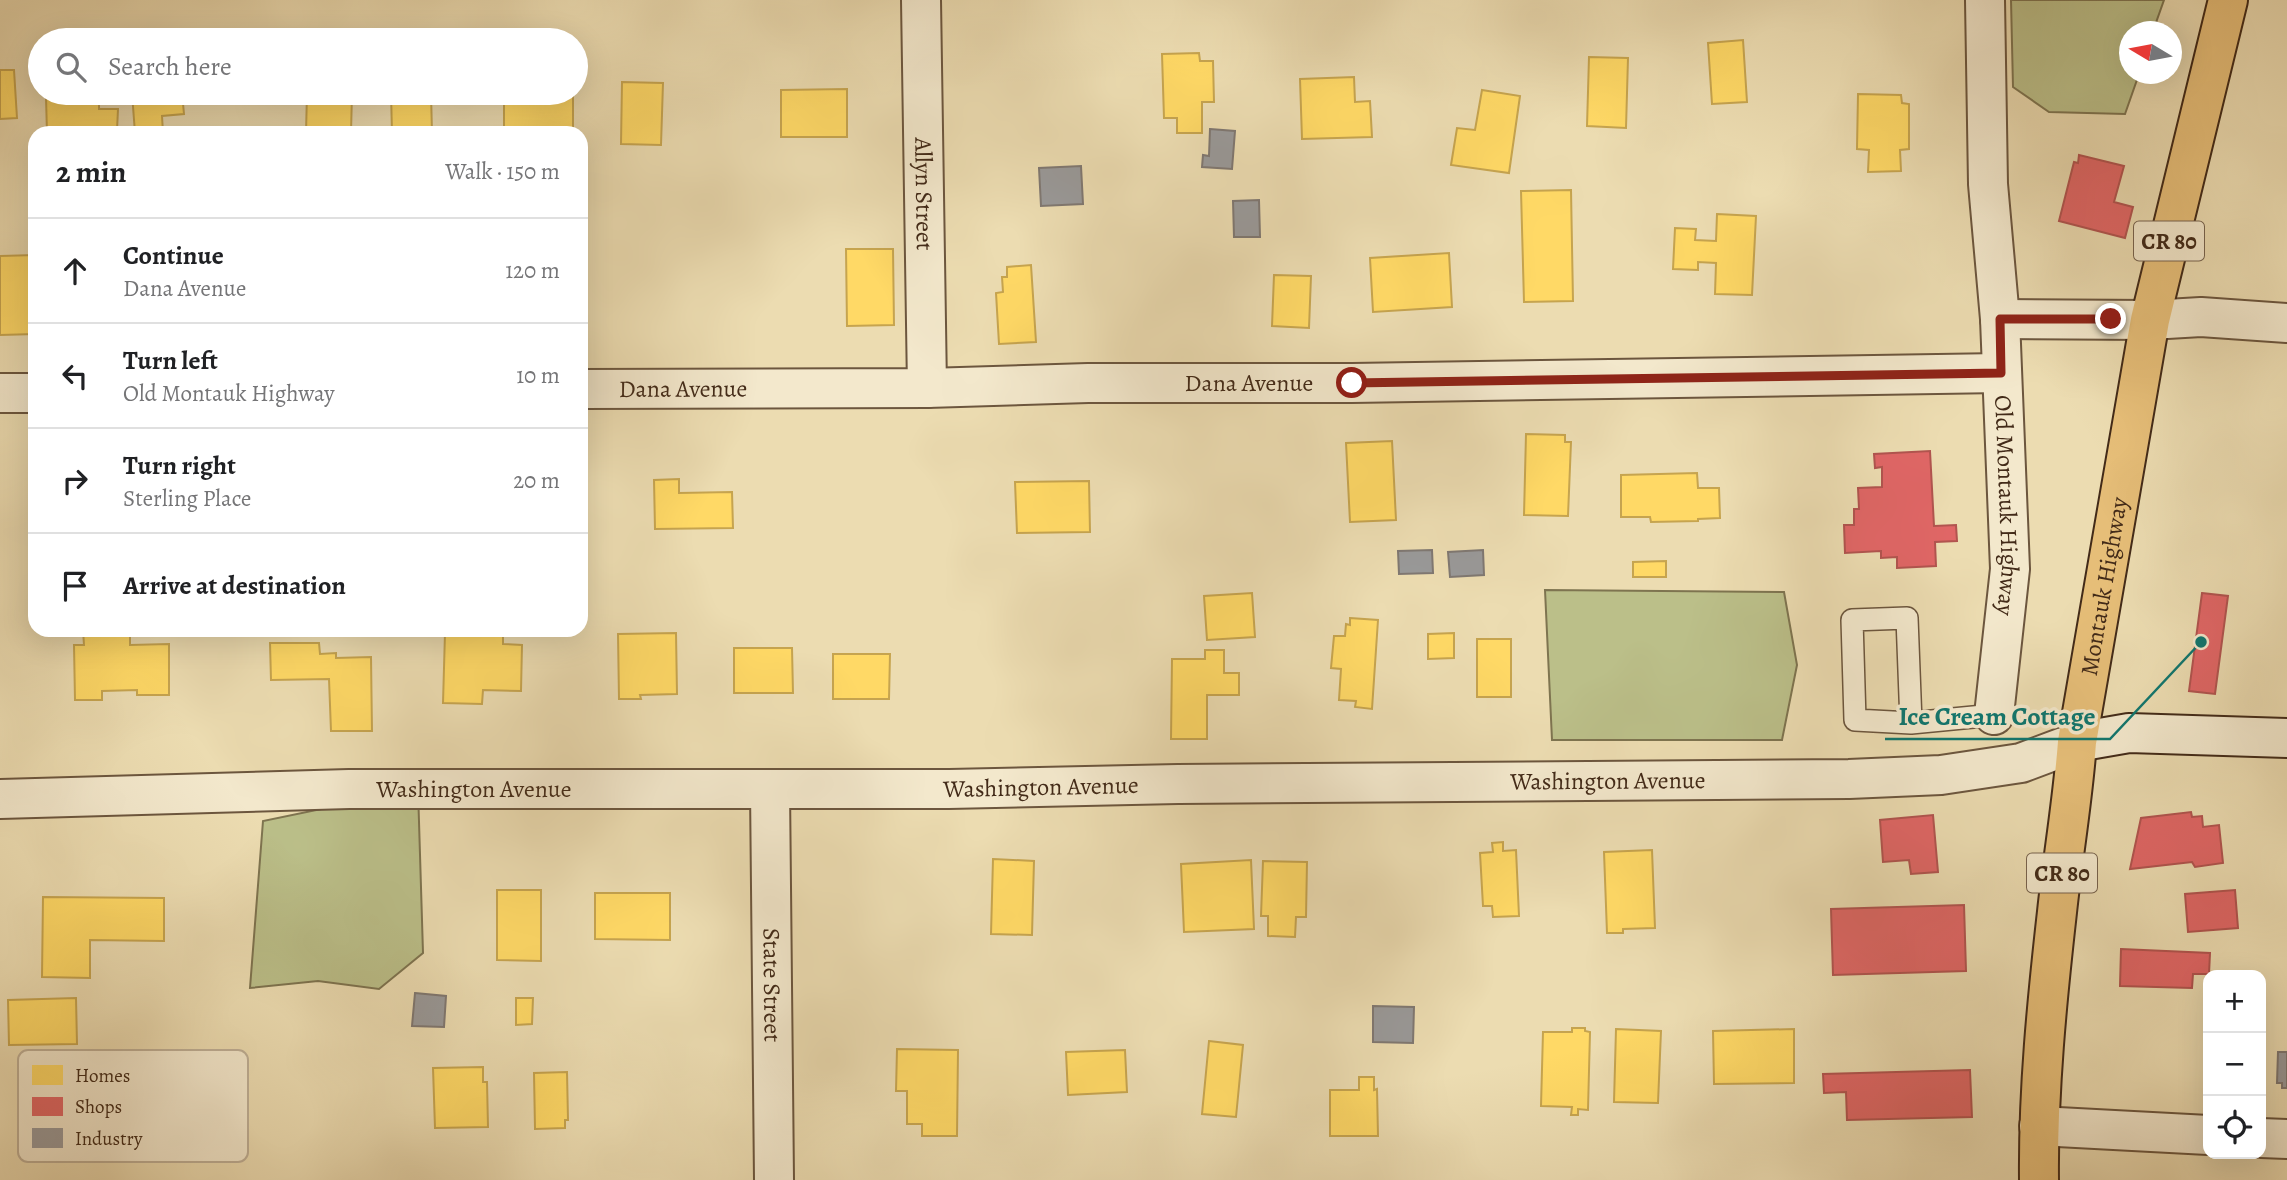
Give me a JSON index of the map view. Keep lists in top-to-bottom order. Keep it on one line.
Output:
{"streets":{"main road":["CR 80","Montauk Highway"],"street":["Allyn Street","Dana Avenue","Old Montauk Highway","Washington Avenue","State Street"]},"crossings":[["Allyn Street","Dana Avenue"],["Dana Avenue","Old Montauk Highway"],["Montauk Highway","Washington Avenue"],["Washington Avenue","State Street"]],"places":["Ice Cream Cottage"],"legend":["Homes","Shops","Industry"],"north":"left","page":{"search":"Search here","heading":["2 min","Walk · 150 m"],"list":[["Continue","Dana Avenue","120 m"],["Turn left","Old Montauk Highway","10 m"],["Turn right","Sterling Place","20 m"],"Arrive at destination"],"map_buttons":["+","−"]}}
